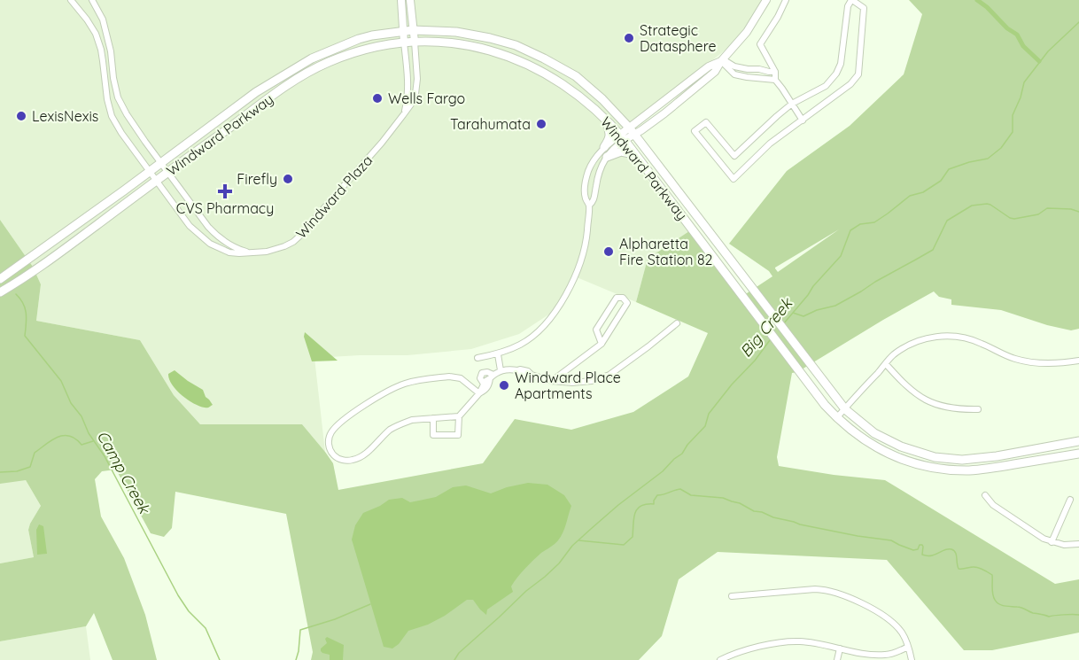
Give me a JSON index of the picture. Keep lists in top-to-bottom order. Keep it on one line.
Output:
{"streets":{"main road":["Windward Parkway"],"street":["Windward Plaza"]},"crossings":[["Windward Parkway","Windward Plaza"]],"water":["Big Creek","Camp Creek"],"places":{"other":["Strategic Datasphere","Wells Fargo","LexisNexis","Tarahumata","Firefly","Alpharetta Fire Station 82","Windward Place Apartments"],"health":["CVS Pharmacy"]}}
